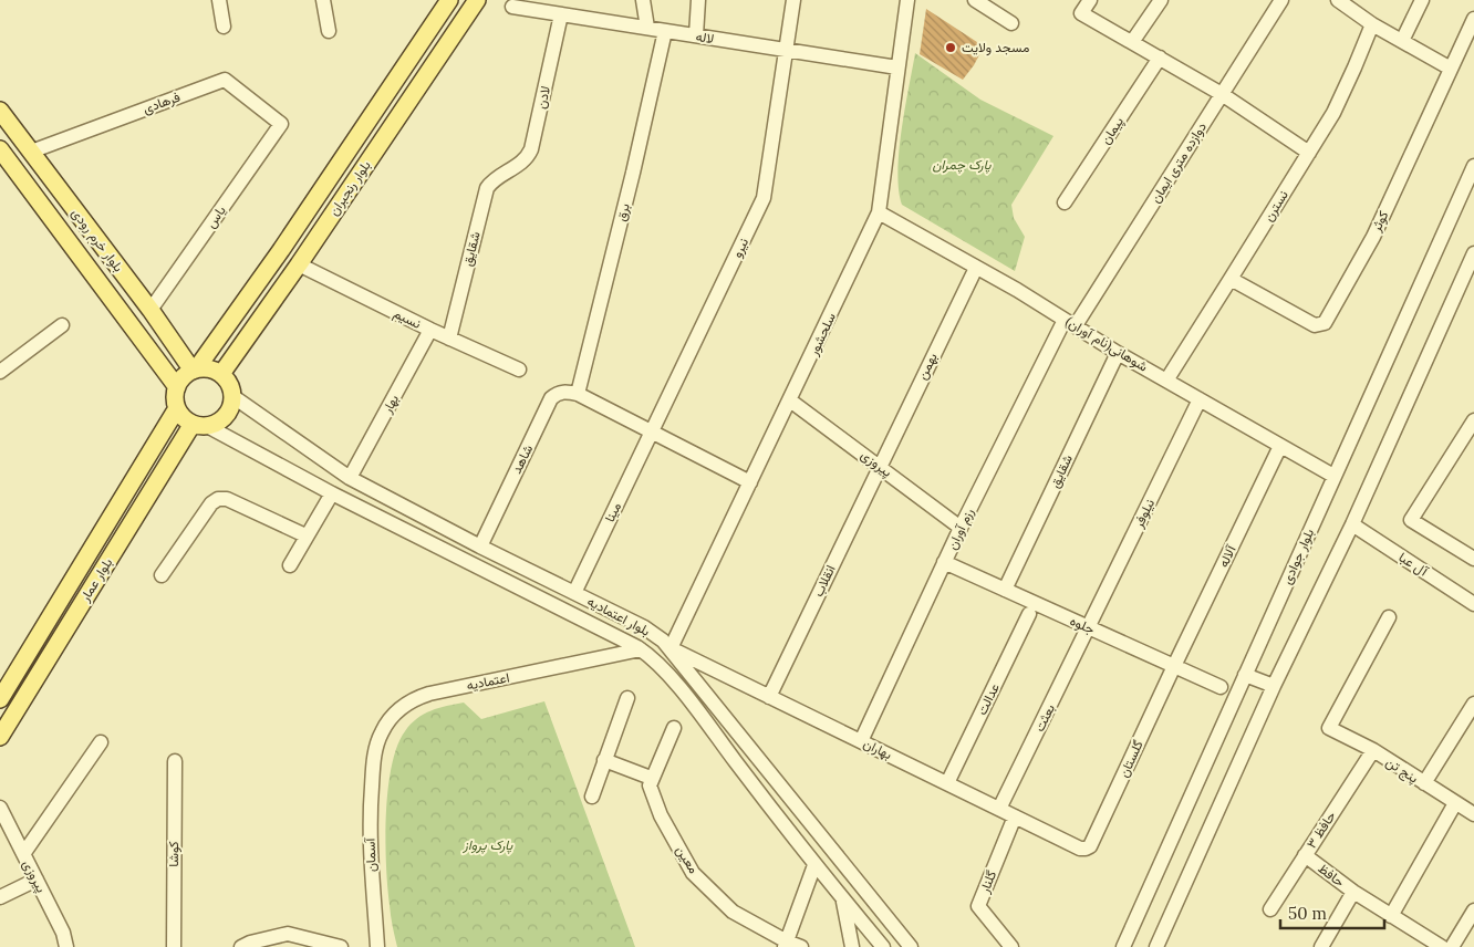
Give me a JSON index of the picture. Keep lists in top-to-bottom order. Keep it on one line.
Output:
{"streets":{"main road":["بلوار رنجبران","بلوار خرم رودی","بلوار عمار"],"street":["لاله","لادن","فرهادی","پیمان","دوازده متری ایمان","نسترن","برق","یاس","کوثر","نیرو","شقایق","نسیم","سلحشور","شوهانی(نام آوران)","بهمن","بهار","شاهد","پیروزی","مینا","نیلوفر","رزم آوران","آلاله","بلوار جوادی","آل عبا","انقلاب","بلوار اعتمادیه","جلوه","اعتمادیه","عدالت","بعثت","بهاران","گلستان","پنج تن","حافظ ۳","کوشا","آسمان","معین","حافظ","گلنار"]},"crossings":[["لاله","لادن"],["لاله","برق"],["لاله","نیرو"],["لاله","سلحشور"],["لادن","شقایق"],["فرهادی","یاس"],["فرهادی","بلوار خرم رودی"],["دوازده متری ایمان","شوهانی(نام آوران)"],["دوازده متری ایمان","رزم آوران"],["بلوار رنجبران","بلوار خرم رودی"],["بلوار رنجبران","نسیم"],["بلوار رنجبران","بلوار عمار"],["بلوار رنجبران","بلوار اعتمادیه"],["نسترن","کوثر"],["نسترن","شوهانی(نام آوران)"],["برق","شاهد"],["یاس","بلوار خرم رودی"],["بلوار خرم رودی","بلوار عمار"],["بلوار خرم رودی","بلوار اعتمادیه"],["نیرو","مینا"],["شقایق","نسیم"],["شقایق","شوهانی(نام آوران)"],["شقایق","جلوه"],["نسیم","بهار"],["سلحشور","شوهانی(نام آوران)"],["سلحشور","پیروزی"],["سلحشور","بلوار اعتمادیه"],["سلحشور","بهاران"],["شوهانی(نام آوران)","بهمن"],["شوهانی(نام آوران)","نیلوفر"],["شوهانی(نام آوران)","رزم آوران"],["شوهانی(نام آوران)","آلاله"],["شوهانی(نام آوران)","بلوار جوادی"],["بهمن","پیروزی"],["بهمن","انقلاب"],["بهار","بلوار اعتمادیه"],["شاهد","بلوار اعتمادیه"],["پیروزی","رزم آوران"],["پیروزی","انقلاب"],["مینا","بلوار اعتمادیه"],["نیلوفر","جلوه"],["نیلوفر","بعثت"],["رزم آوران","جلوه"],["رزم آوران","بهاران"],["آلاله","جلوه"],["آلاله","گلستان"],["بلوار عمار","بلوار اعتمادیه"],["انقلاب","بهاران"],["بلوار اعتمادیه","اعتمادیه"],["بلوار اعتمادیه","بهاران"],["جلوه","بعثت"],["جلوه","گلستان"],["اعتمادیه","آسمان"],["عدالت","بهاران"],["بعثت","بهاران"],["بهاران","گلستان"],["بهاران","گلنار"],["پنج تن","حافظ ۳"],["حافظ ۳","حافظ"]],"parks":["پارک چمران","پارک پرواز"],"places":["مسجد ولایت"],"scale_bar":"50 m"}
